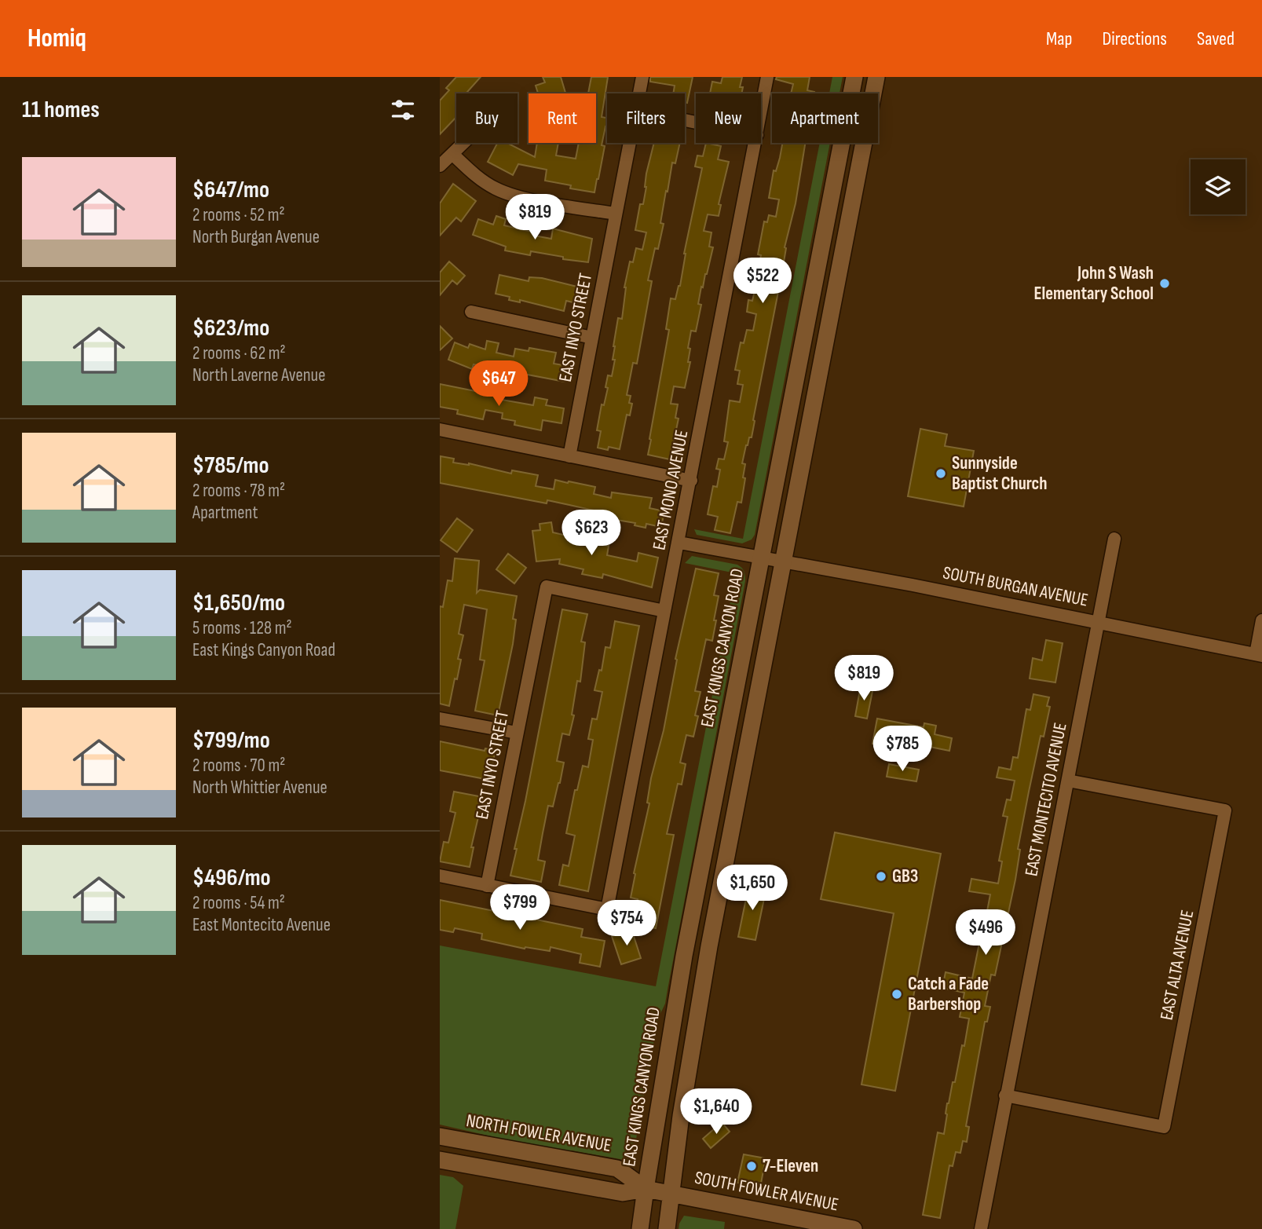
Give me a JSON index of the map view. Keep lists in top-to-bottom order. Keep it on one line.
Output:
{"streets":{"main road":["EAST KINGS CANYON ROAD","NORTH FOWLER AVENUE","SOUTH FOWLER AVENUE"],"street":["EAST INYO STREET","EAST MONO AVENUE","SOUTH BURGAN AVENUE","EAST MONTECITO AVENUE","EAST ALTA AVENUE"]},"crossings":[["EAST INYO STREET","EAST MONO AVENUE"],["EAST MONO AVENUE","SOUTH BURGAN AVENUE"],["SOUTH BURGAN AVENUE","EAST KINGS CANYON ROAD"],["SOUTH BURGAN AVENUE","EAST MONTECITO AVENUE"],["EAST KINGS CANYON ROAD","NORTH FOWLER AVENUE"],["EAST KINGS CANYON ROAD","SOUTH FOWLER AVENUE"],["EAST MONTECITO AVENUE","EAST ALTA AVENUE"],["NORTH FOWLER AVENUE","SOUTH FOWLER AVENUE"]],"places":["John S Wash Elementary School","Sunnyside Baptist Church","GB3","Catch a Fade Barbershop","7-Eleven"],"page":{"header":"Homiq","nav":["Map","Directions","Saved"],"heading":"11 homes","chip":["Buy","Rent","Filters","New","Apartment"],"list":[{"name":"$647/mo","note":"2 rooms · 52 m² · North Burgan Avenue"},{"name":"$623/mo","note":"2 rooms · 62 m² · North Laverne Avenue"},{"name":"$785/mo","note":"2 rooms · 78 m² · Apartment"},{"name":"$1,650/mo","note":"5 rooms · 128 m² · East Kings Canyon Road"},{"name":"$799/mo","note":"2 rooms · 70 m² · North Whittier Avenue"},{"name":"$496/mo","note":"2 rooms · 54 m² · East Montecito Avenue"}],"price":["$819","$522","$647","$623","$819","$785","$1,650","$799","$754","$496","$1,640"]}}
